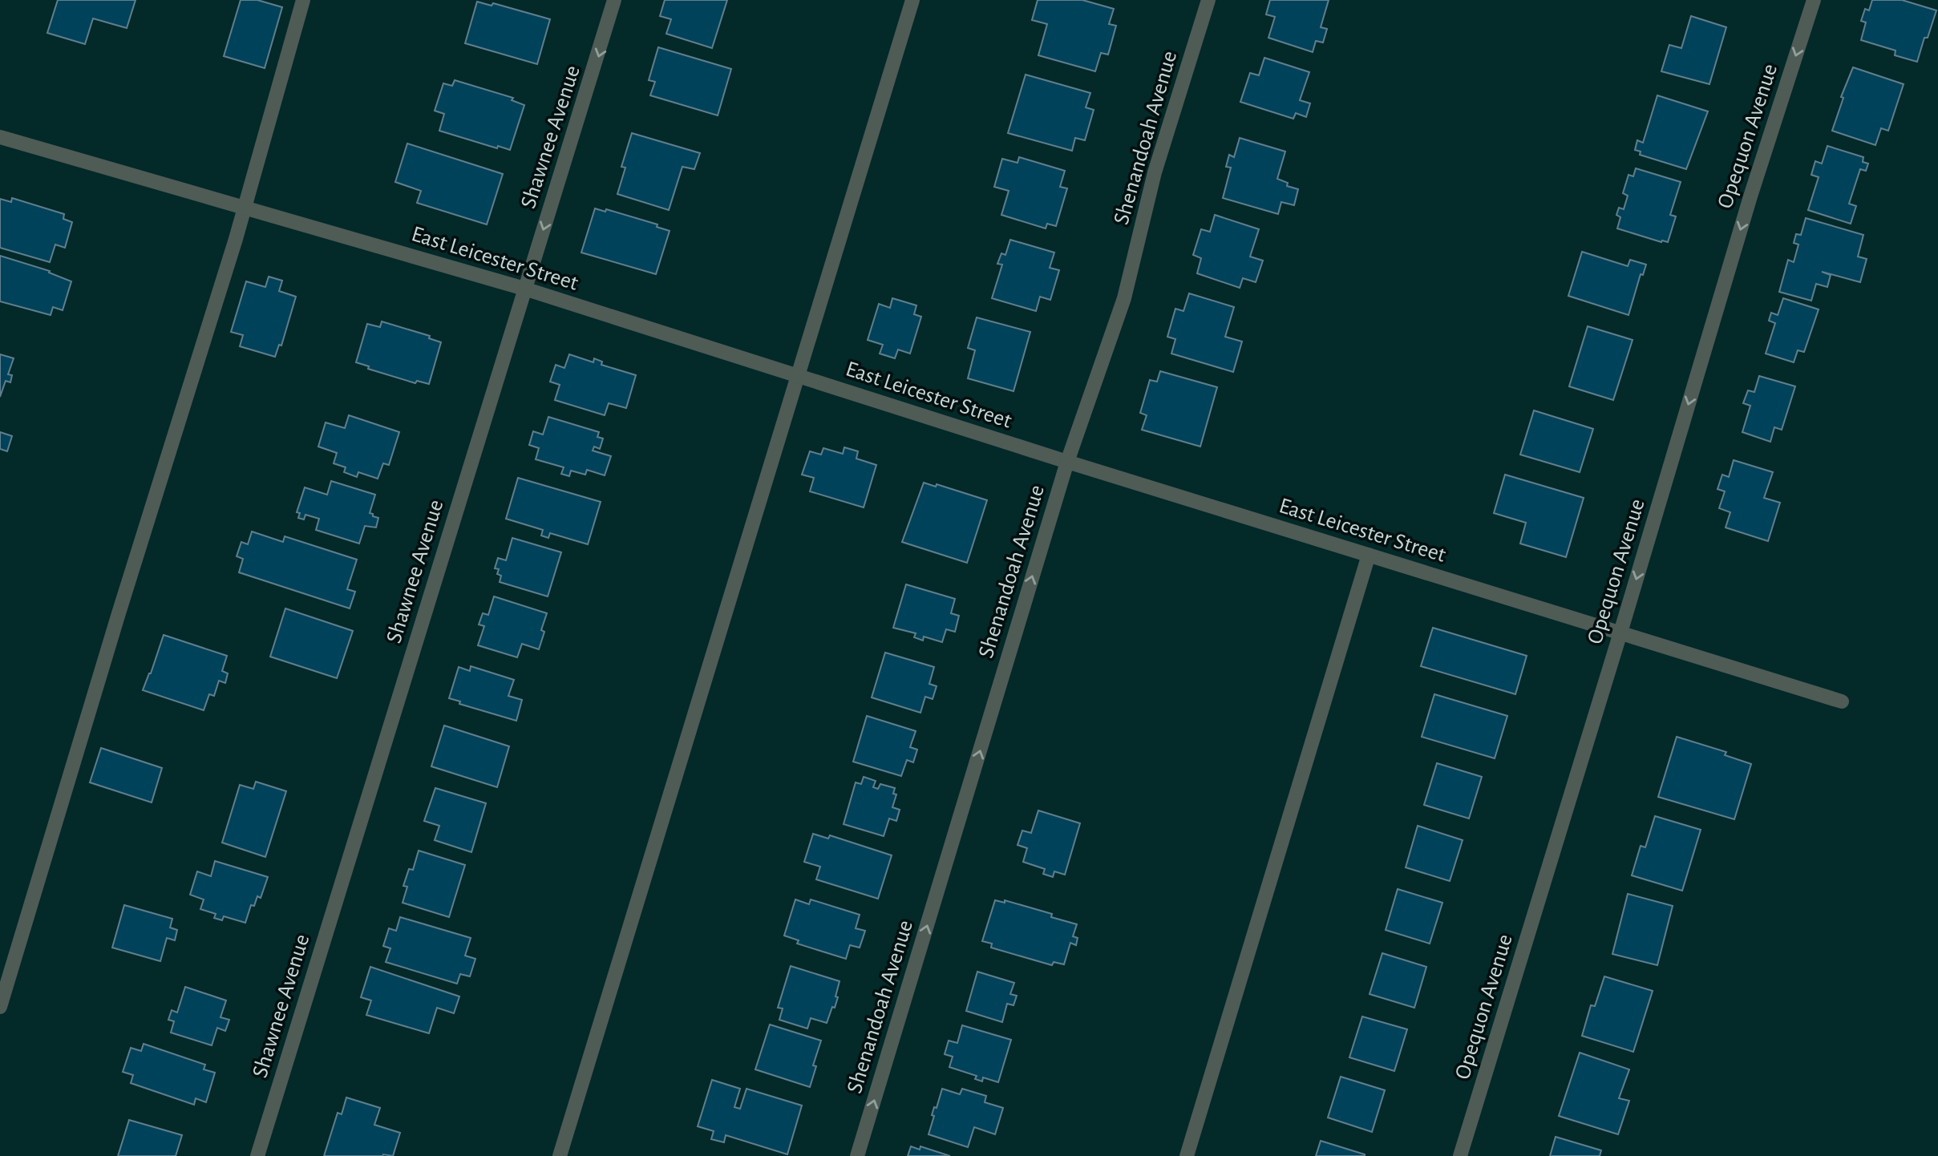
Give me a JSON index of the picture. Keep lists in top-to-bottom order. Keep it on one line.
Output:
{"streets":{"street":["Opequon Avenue","Shawnee Avenue","Shenandoah Avenue","East Leicester Street"]},"crossings":[["Opequon Avenue","East Leicester Street"],["Shawnee Avenue","East Leicester Street"],["Shenandoah Avenue","East Leicester Street"]],"one_way":["Opequon Avenue","Shenandoah Avenue"]}
